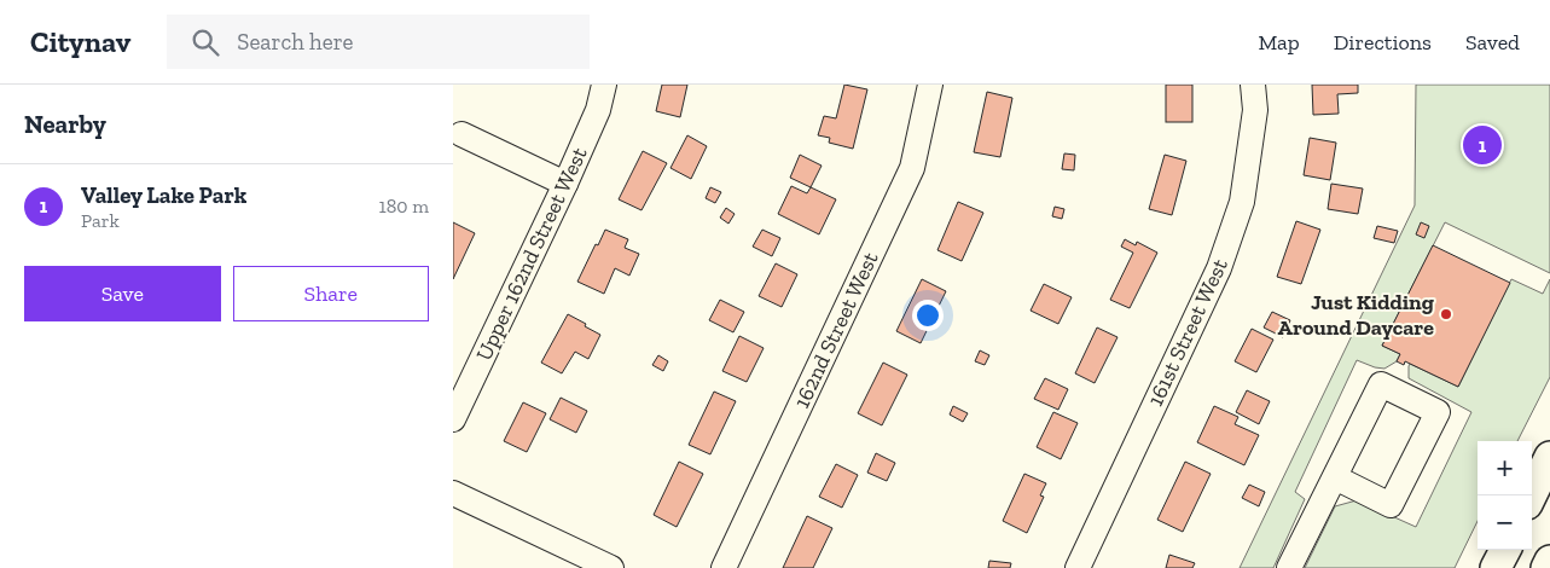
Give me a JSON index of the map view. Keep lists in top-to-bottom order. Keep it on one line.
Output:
{"streets":{"street":["Upper 162nd Street West","162nd Street West","161st Street West"]},"places":["Just Kidding Around Daycare"],"page":{"header":"Citynav","search":"Search here","nav":["Map","Directions","Saved"],"heading":"Nearby","pins":"1","list":[{"mark":"1","name":"Valley Lake Park","note":"Park","value":"180 m"}],"buttons":["Save","Share"],"map_buttons":["+","−"]}}
